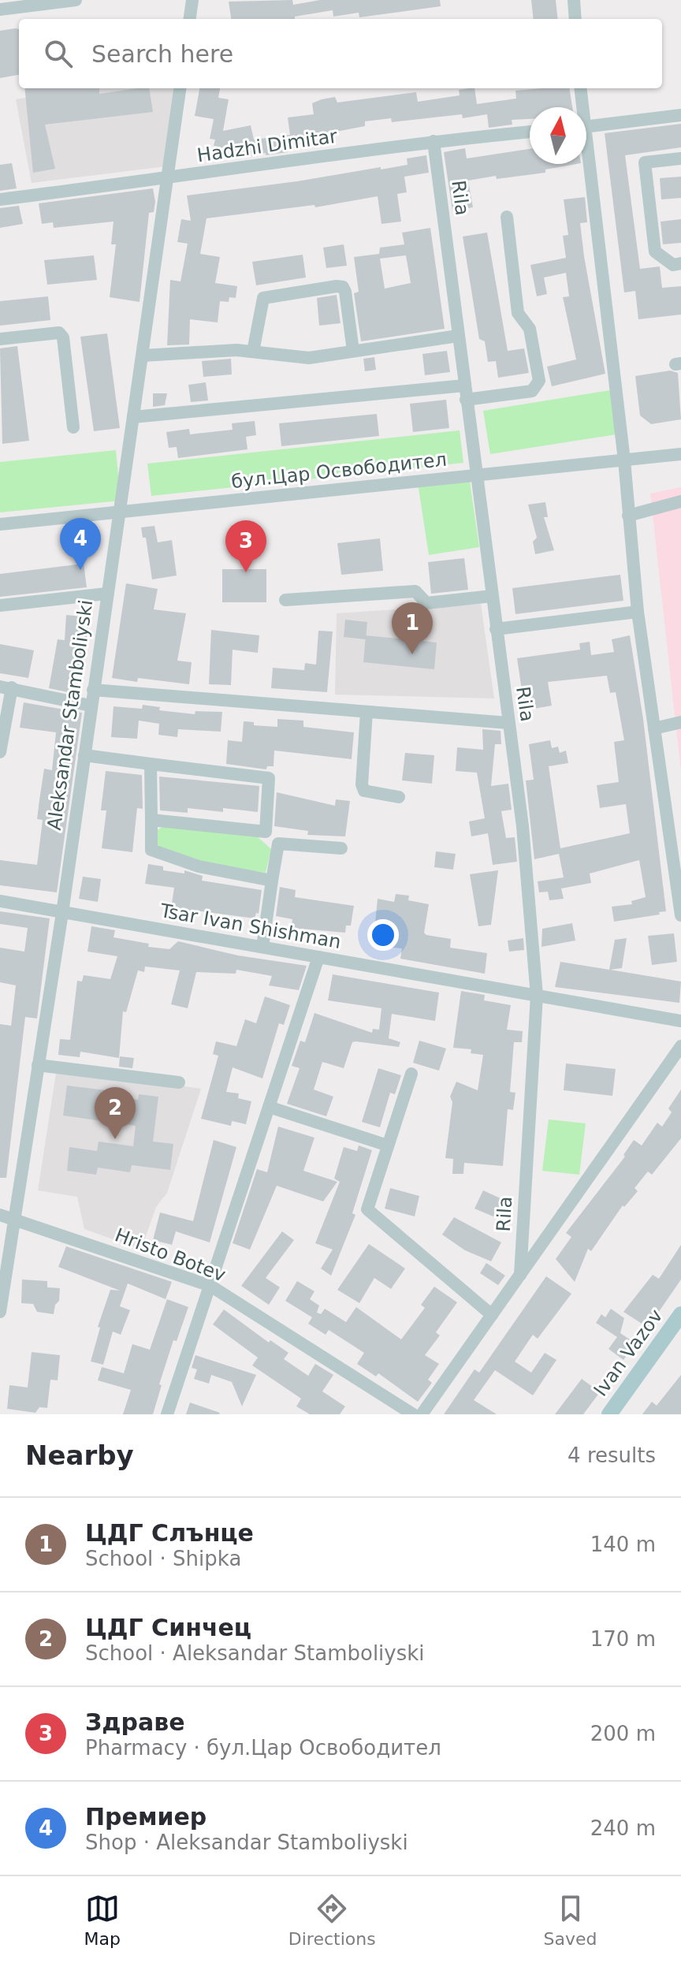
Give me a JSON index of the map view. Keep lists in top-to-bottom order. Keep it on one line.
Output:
{"streets":{"main road":["Ivan Vazov"],"street":["Hadzhi Dimitar","Rila","бул.Цар Освободител","Aleksandar Stamboliyski","Tsar Ivan Shishman","Hristo Botev"]},"crossings":[["Hadzhi Dimitar","Rila"],["Hadzhi Dimitar","Aleksandar Stamboliyski"],["Rila","бул.Цар Освободител"],["Rila","Tsar Ivan Shishman"],["бул.Цар Освободител","Aleksandar Stamboliyski"],["Aleksandar Stamboliyski","Tsar Ivan Shishman"],["Aleksandar Stamboliyski","Hristo Botev"]],"north":"top","page":{"search":"Search here","pins":["4","3","1","2"],"heading":["Nearby","4 results"],"list":[{"mark":"1","name":"ЦДГ Слънце","note":"School · Shipka","value":"140 m"},{"mark":"2","name":"ЦДГ Синчец","note":"School · Aleksandar Stamboliyski","value":"170 m"},{"mark":"3","name":"Здраве","note":"Pharmacy · бул.Цар Освободител","value":"200 m"},{"mark":"4","name":"Премиер","note":"Shop · Aleksandar Stamboliyski","value":"240 m"}],"nav":["Map","Directions","Saved"]}}
